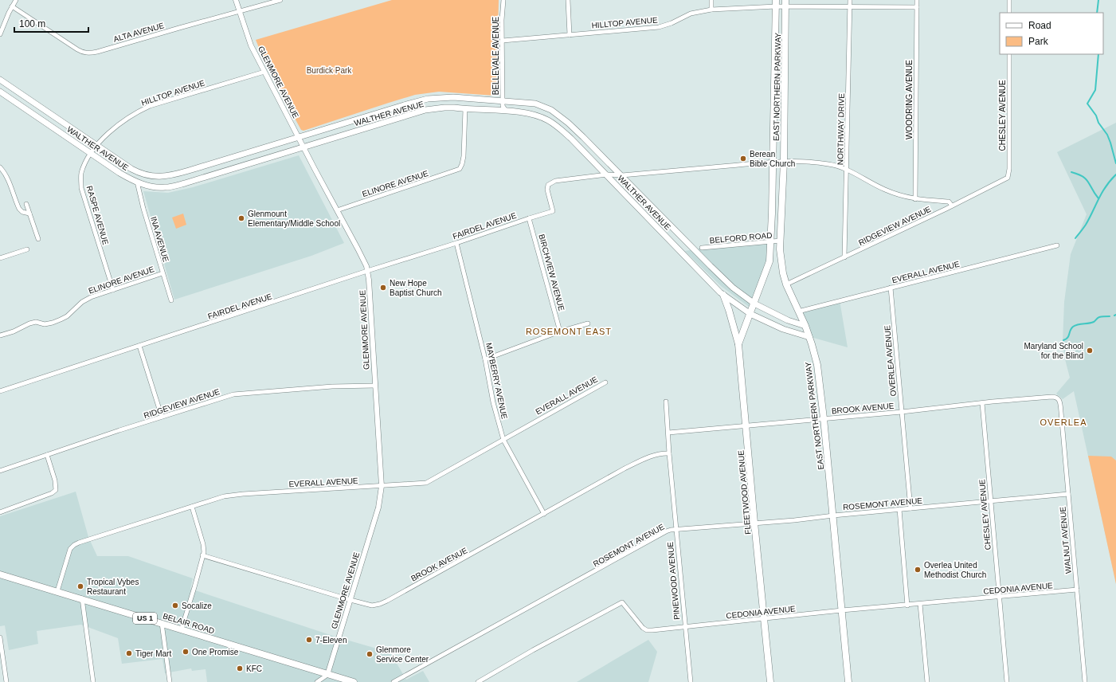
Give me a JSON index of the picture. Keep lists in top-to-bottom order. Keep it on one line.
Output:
{"streets":{"main road":["EAST NORTHERN PARKWAY","WALTHER AVENUE","FLEETWOOD AVENUE","US 1","BELAIR ROAD"],"street":["HILLTOP AVENUE","ALTA AVENUE","BELLEVALE AVENUE","GLENMORE AVENUE","WOODRING AVENUE","CHESLEY AVENUE","NORTHWAY DRIVE","ELINORE AVENUE","RASPE AVENUE","FAIRDEL AVENUE","RIDGEVIEW AVENUE","BELFORD ROAD","INA AVENUE","EVERALL AVENUE","BIRCHVIEW AVENUE","OVERLEA AVENUE","MAYBERRY AVENUE","BROOK AVENUE","ROSEMONT AVENUE","WALNUT AVENUE","PINEWOOD AVENUE","CEDONIA AVENUE"]},"crossings":[["HILLTOP AVENUE","BELLEVALE AVENUE"],["HILLTOP AVENUE","GLENMORE AVENUE"],["HILLTOP AVENUE","EAST NORTHERN PARKWAY"],["HILLTOP AVENUE","WOODRING AVENUE"],["HILLTOP AVENUE","WALTHER AVENUE"],["HILLTOP AVENUE","NORTHWAY DRIVE"],["HILLTOP AVENUE","RASPE AVENUE"],["ALTA AVENUE","GLENMORE AVENUE"],["BELLEVALE AVENUE","WALTHER AVENUE"],["GLENMORE AVENUE","WALTHER AVENUE"],["GLENMORE AVENUE","ELINORE AVENUE"],["GLENMORE AVENUE","FAIRDEL AVENUE"],["GLENMORE AVENUE","RIDGEVIEW AVENUE"],["GLENMORE AVENUE","EVERALL AVENUE"],["GLENMORE AVENUE","BROOK AVENUE"],["GLENMORE AVENUE","BELAIR ROAD"],["EAST NORTHERN PARKWAY","WALTHER AVENUE"],["EAST NORTHERN PARKWAY","FAIRDEL AVENUE"],["EAST NORTHERN PARKWAY","RIDGEVIEW AVENUE"],["EAST NORTHERN PARKWAY","BELFORD ROAD"],["EAST NORTHERN PARKWAY","EVERALL AVENUE"],["EAST NORTHERN PARKWAY","BROOK AVENUE"],["EAST NORTHERN PARKWAY","FLEETWOOD AVENUE"],["EAST NORTHERN PARKWAY","ROSEMONT AVENUE"],["EAST NORTHERN PARKWAY","CEDONIA AVENUE"],["WOODRING AVENUE","FAIRDEL AVENUE"],["WALTHER AVENUE","ELINORE AVENUE"],["WALTHER AVENUE","RASPE AVENUE"],["WALTHER AVENUE","FAIRDEL AVENUE"],["WALTHER AVENUE","INA AVENUE"],["WALTHER AVENUE","FLEETWOOD AVENUE"],["CHESLEY AVENUE","RIDGEVIEW AVENUE"],["CHESLEY AVENUE","BROOK AVENUE"],["CHESLEY AVENUE","ROSEMONT AVENUE"],["CHESLEY AVENUE","CEDONIA AVENUE"],["NORTHWAY DRIVE","FAIRDEL AVENUE"],["NORTHWAY DRIVE","RIDGEVIEW AVENUE"],["ELINORE AVENUE","RASPE AVENUE"],["ELINORE AVENUE","INA AVENUE"],["FAIRDEL AVENUE","RIDGEVIEW AVENUE"],["FAIRDEL AVENUE","BIRCHVIEW AVENUE"],["FAIRDEL AVENUE","MAYBERRY AVENUE"],["EVERALL AVENUE","OVERLEA AVENUE"],["EVERALL AVENUE","MAYBERRY AVENUE"],["EVERALL AVENUE","BELAIR ROAD"],["OVERLEA AVENUE","BROOK AVENUE"],["OVERLEA AVENUE","ROSEMONT AVENUE"],["MAYBERRY AVENUE","BROOK AVENUE"],["BROOK AVENUE","FLEETWOOD AVENUE"],["BROOK AVENUE","WALNUT AVENUE"],["BROOK AVENUE","PINEWOOD AVENUE"],["FLEETWOOD AVENUE","ROSEMONT AVENUE"],["FLEETWOOD AVENUE","CEDONIA AVENUE"],["ROSEMONT AVENUE","WALNUT AVENUE"],["ROSEMONT AVENUE","PINEWOOD AVENUE"],["WALNUT AVENUE","CEDONIA AVENUE"],["PINEWOOD AVENUE","CEDONIA AVENUE"]],"districts":["ROSEMONT EAST","OVERLEA"],"parks":["Burdick Park"],"places":["Berean Bible Church","Glenmount Elementary/Middle School","New Hope Baptist Church","Maryland School for the Blind","Overlea United Methodist Church","Tropical Vybes Restaurant","Socalize","7-Eleven","One Promise","Tiger Mart","Glenmore Service Center","KFC"],"legend":["Road","Park"],"scale_bar":"100 m"}
